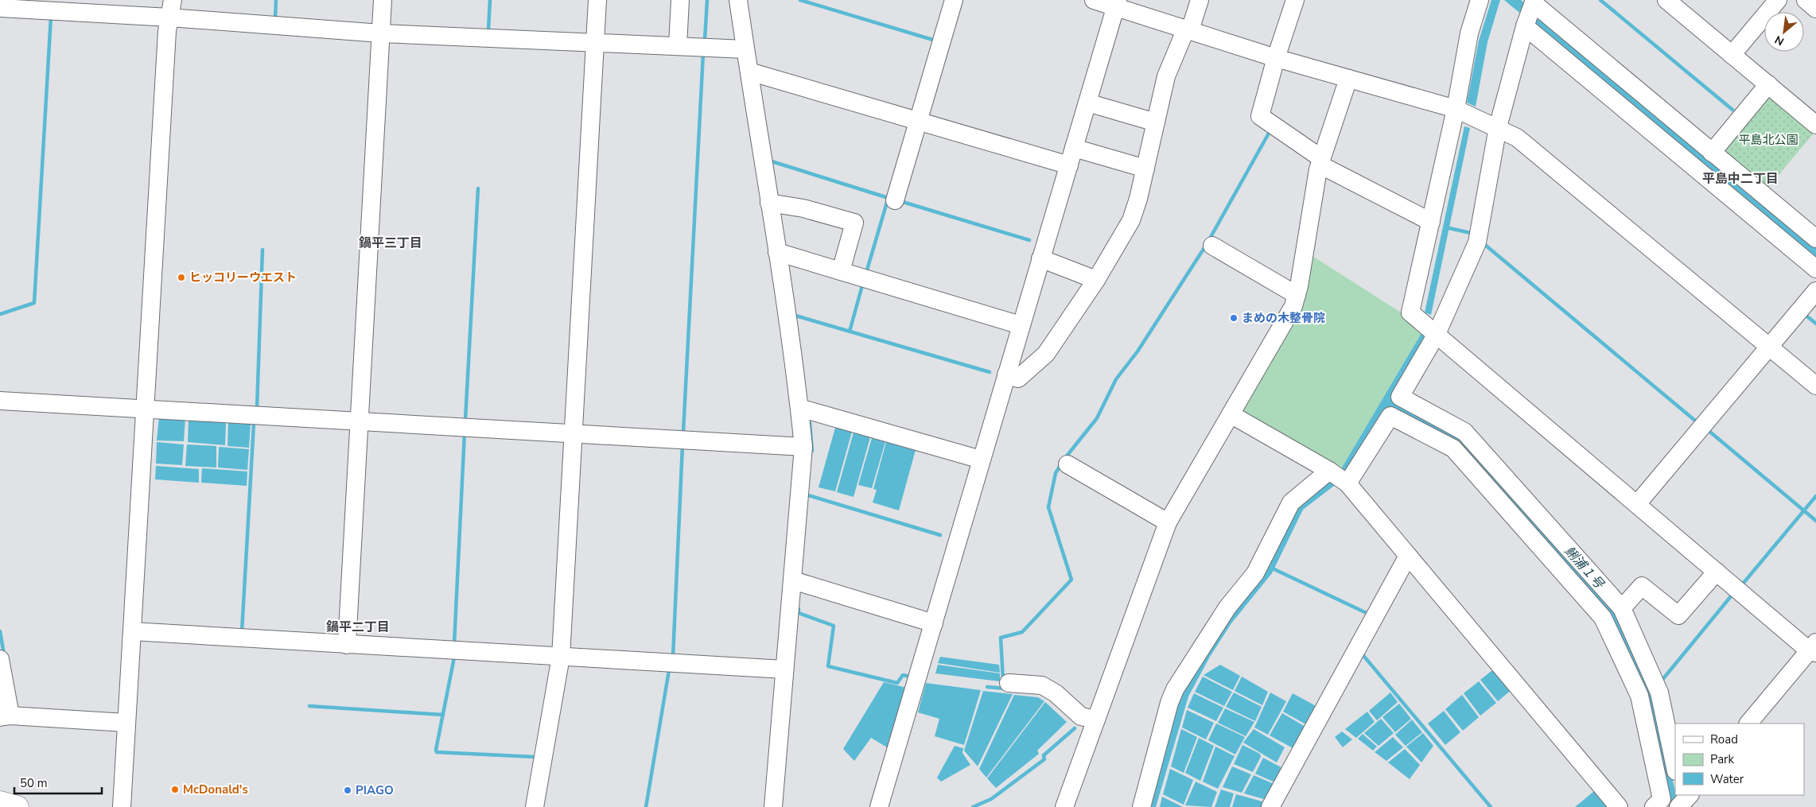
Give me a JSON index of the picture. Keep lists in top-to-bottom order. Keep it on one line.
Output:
{"districts":["平島中二丁目","鍋平三丁目","鍋平二丁目"],"water":["鯏浦１号"],"parks":["平島北公園"],"places":["ヒッコリーウエスト","まめの木整骨院","McDonald's","PIAGO"],"legend":["Road","Park","Water"],"scale_bar":"50 m","north":"bottom left"}
